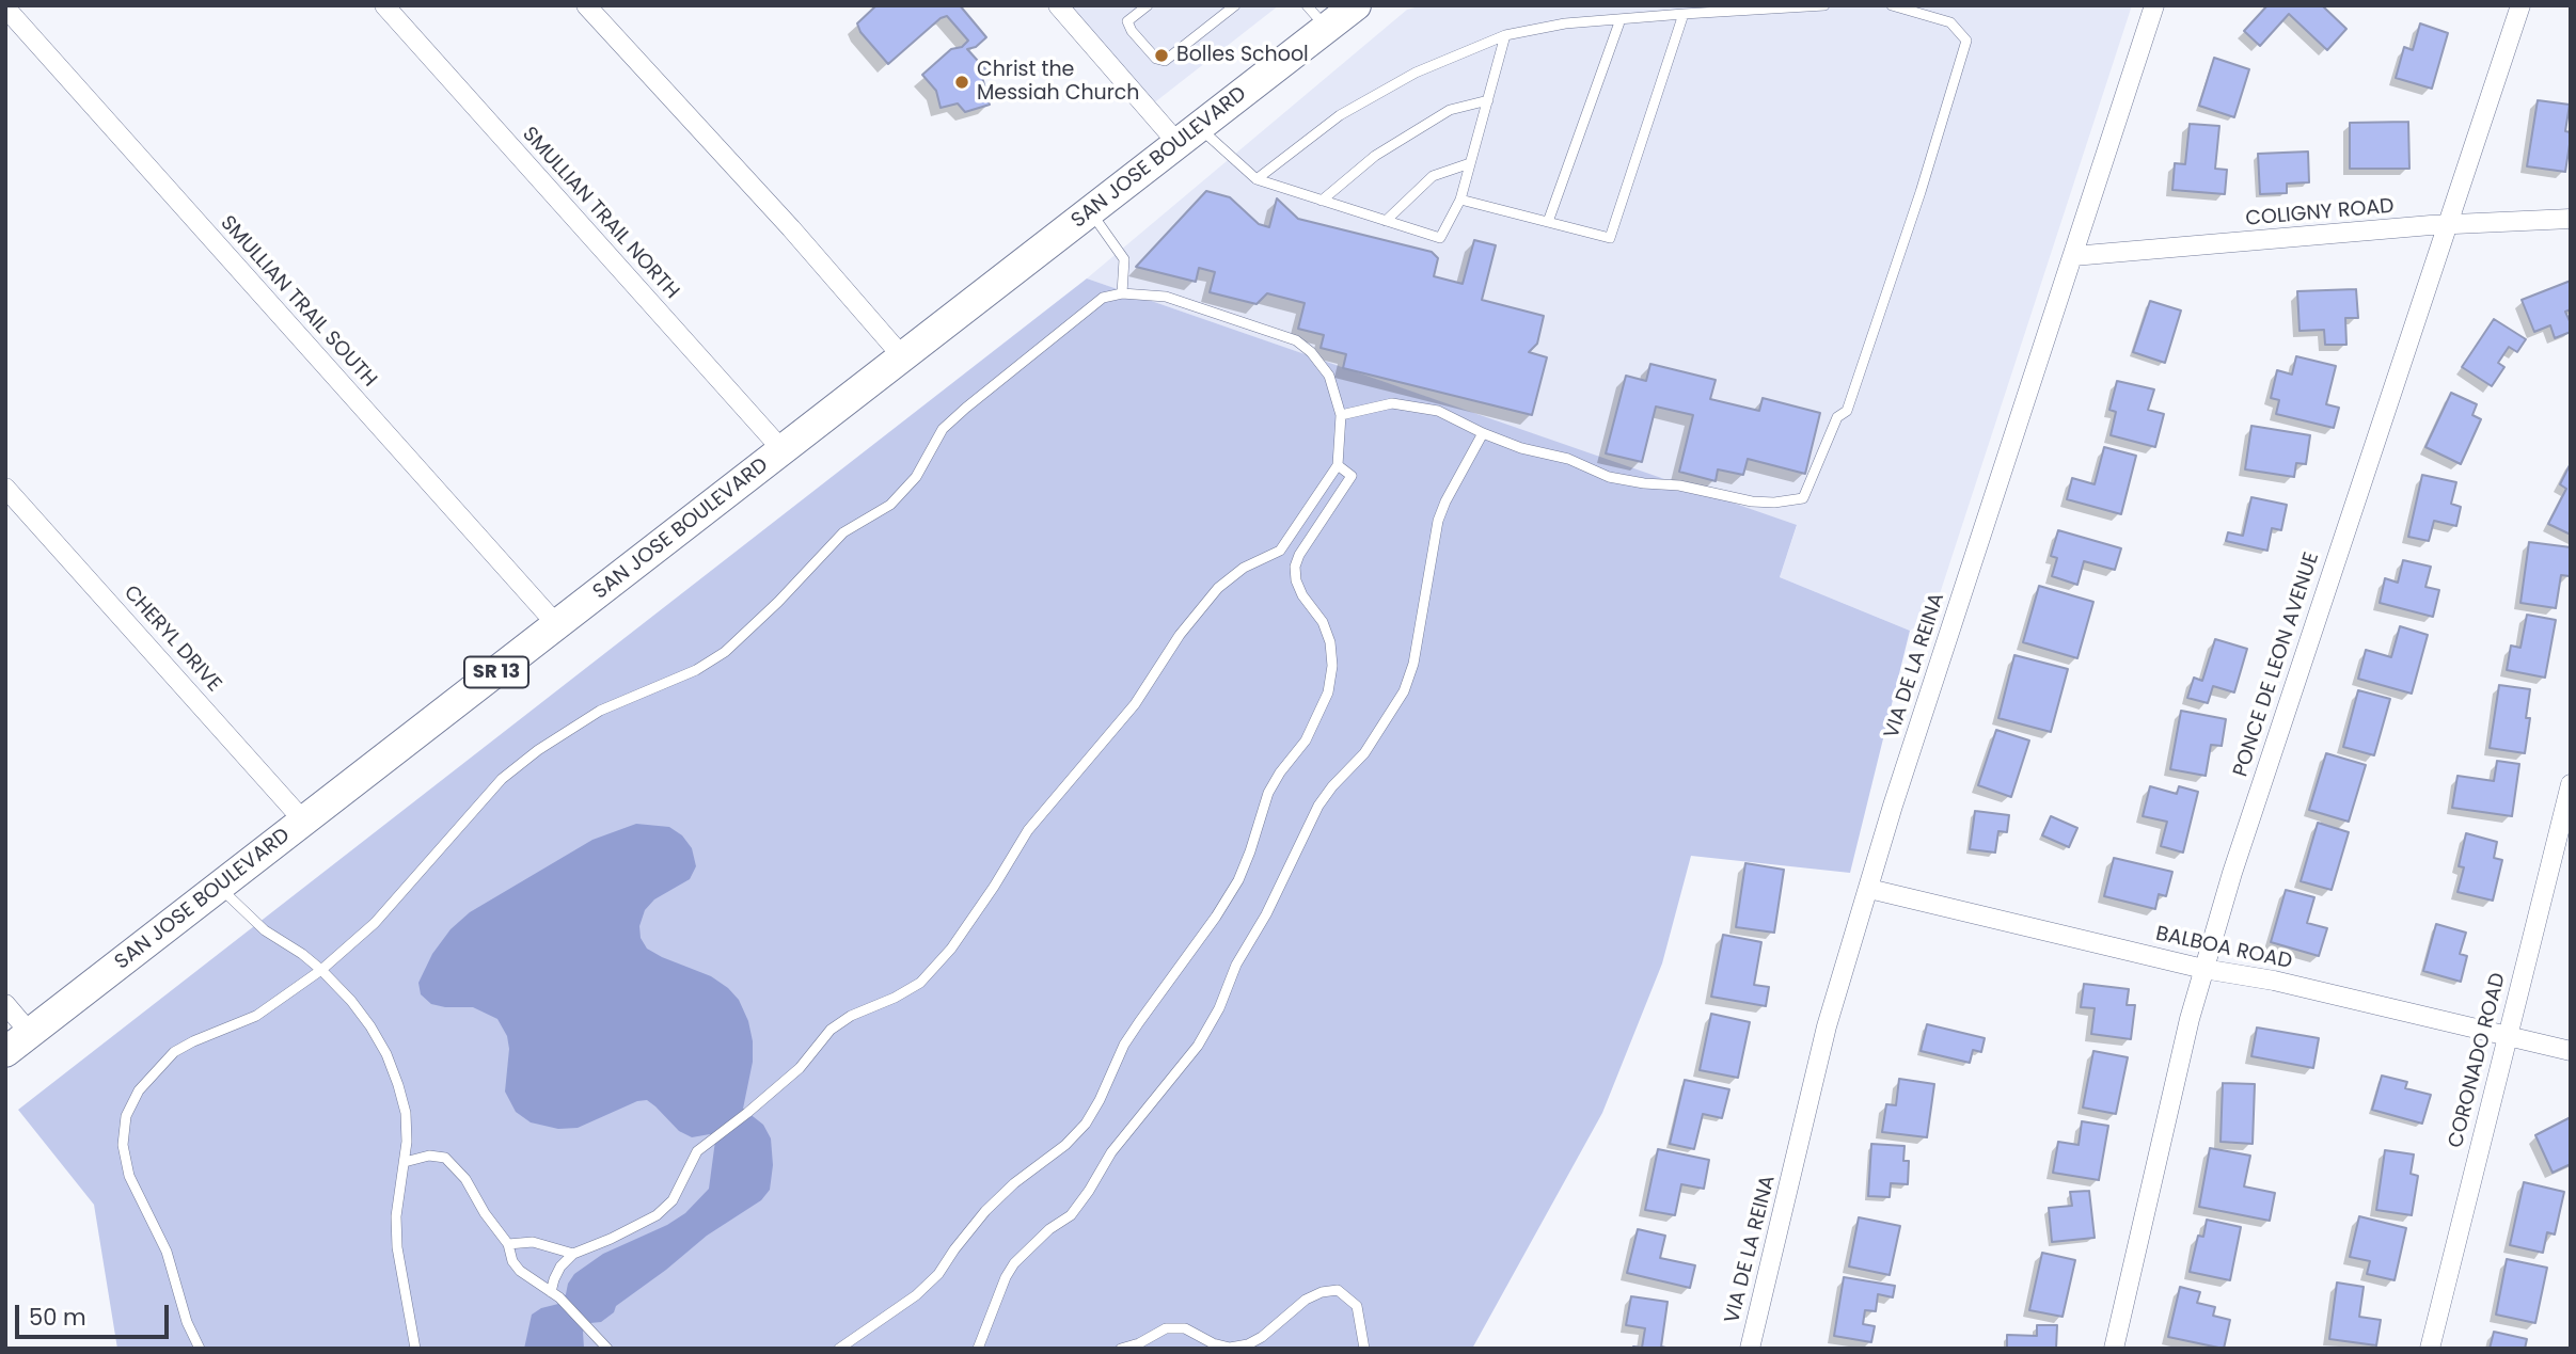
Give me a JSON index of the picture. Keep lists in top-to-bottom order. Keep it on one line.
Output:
{"streets":{"main road":["SAN JOSE BOULEVARD","SR 13"],"street":["SMULLIAN TRAIL NORTH","COLIGNY ROAD","SMULLIAN TRAIL SOUTH","CHERYL DRIVE","PONCE DE LEON AVENUE","VIA DE LA REINA","BALBOA ROAD","CORONADO ROAD"]},"crossings":[["SAN JOSE BOULEVARD","SMULLIAN TRAIL NORTH"],["SAN JOSE BOULEVARD","SMULLIAN TRAIL SOUTH"],["SAN JOSE BOULEVARD","CHERYL DRIVE"],["COLIGNY ROAD","PONCE DE LEON AVENUE"],["COLIGNY ROAD","VIA DE LA REINA"],["PONCE DE LEON AVENUE","BALBOA ROAD"],["VIA DE LA REINA","BALBOA ROAD"],["BALBOA ROAD","CORONADO ROAD"]],"places":["Bolles School","Christ the Messiah Church"],"scale_bar":"50 m"}
